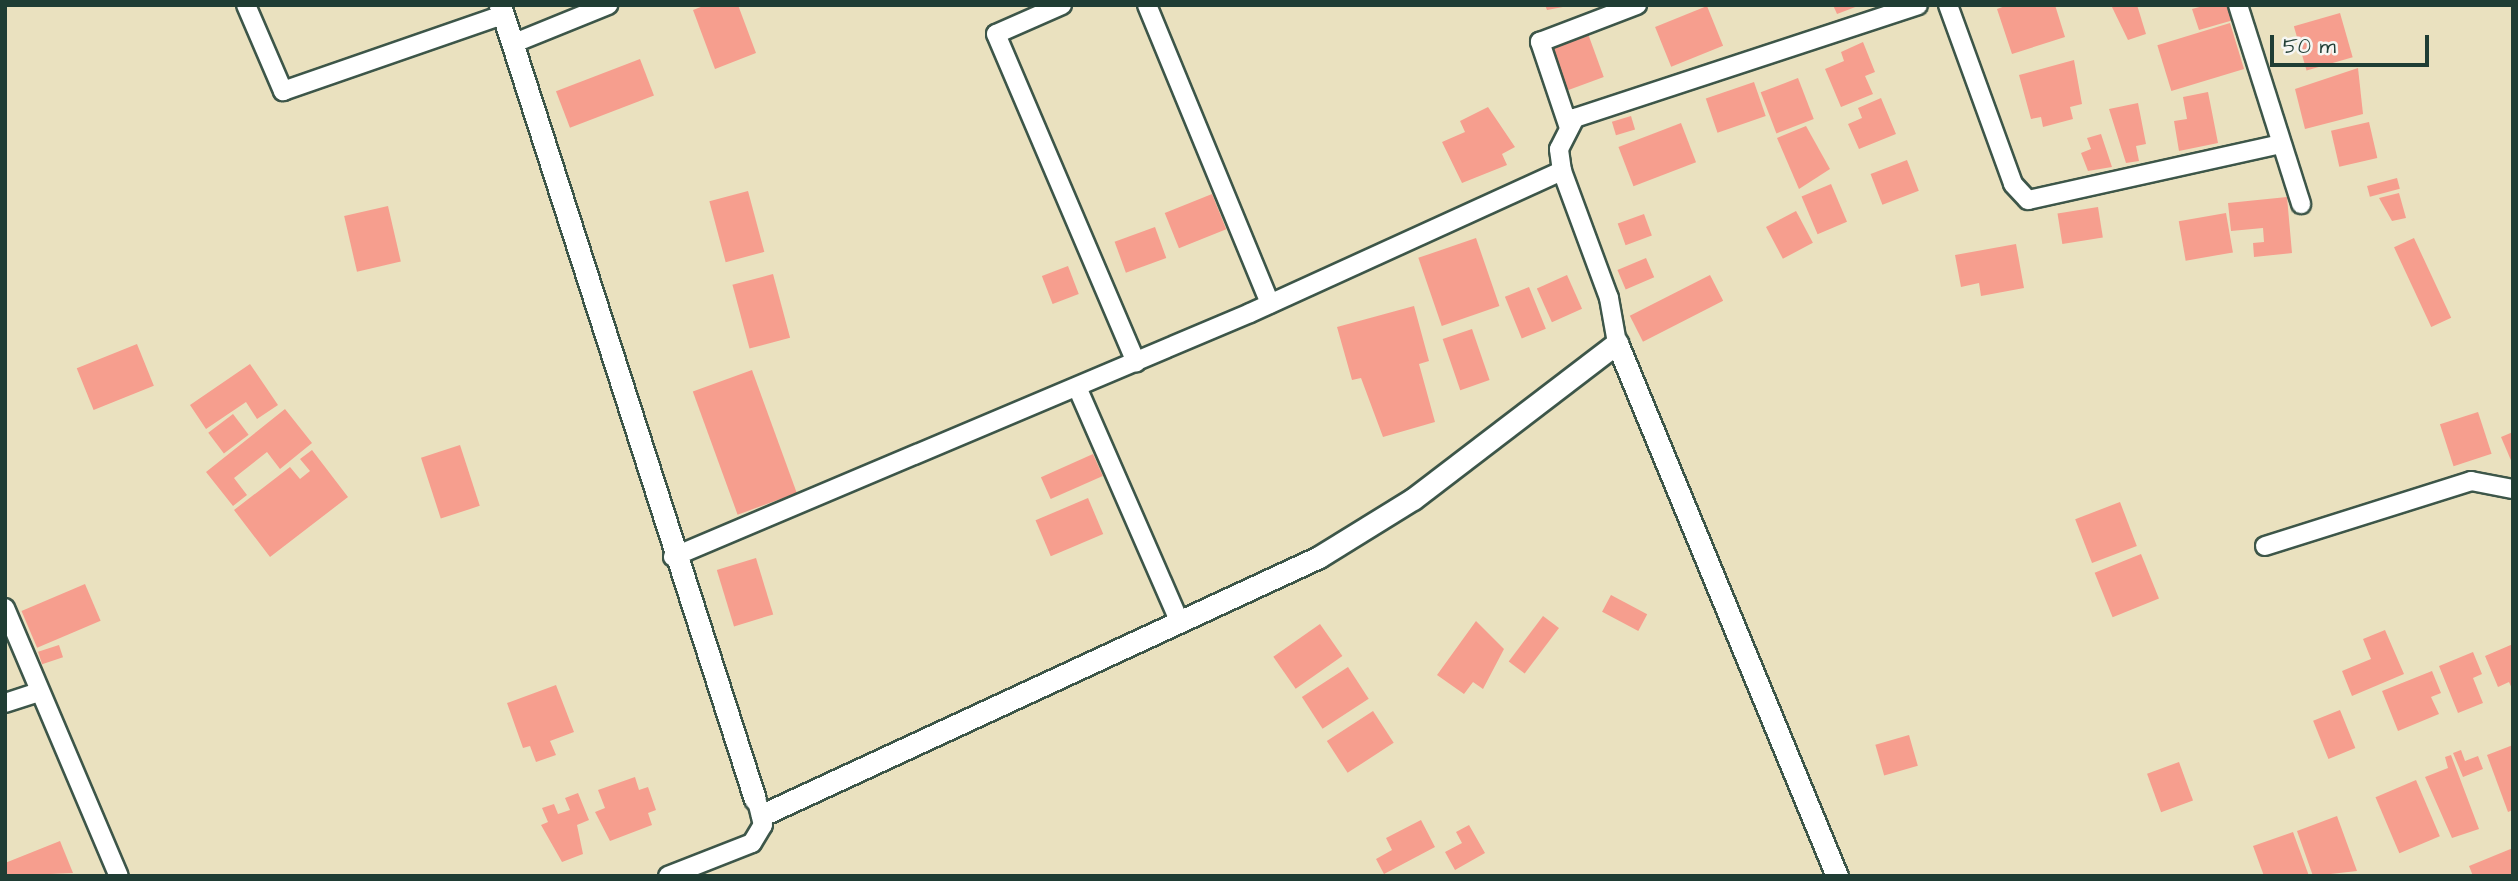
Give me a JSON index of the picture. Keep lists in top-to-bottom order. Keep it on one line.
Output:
{"scale_bar":"50 m"}
